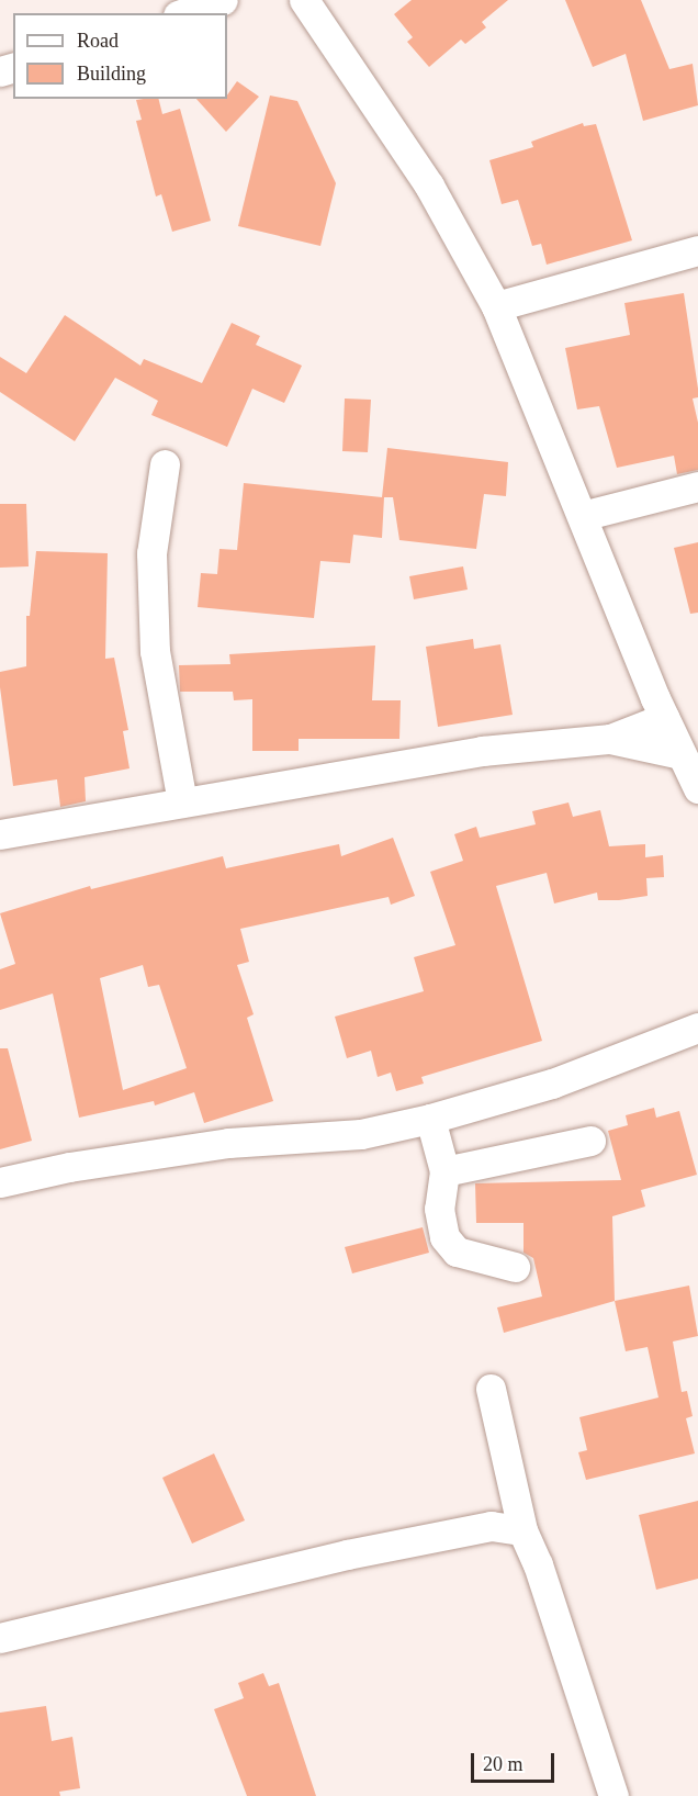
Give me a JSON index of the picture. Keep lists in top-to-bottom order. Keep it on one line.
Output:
{"legend":["Road","Building"],"scale_bar":"20 m"}
